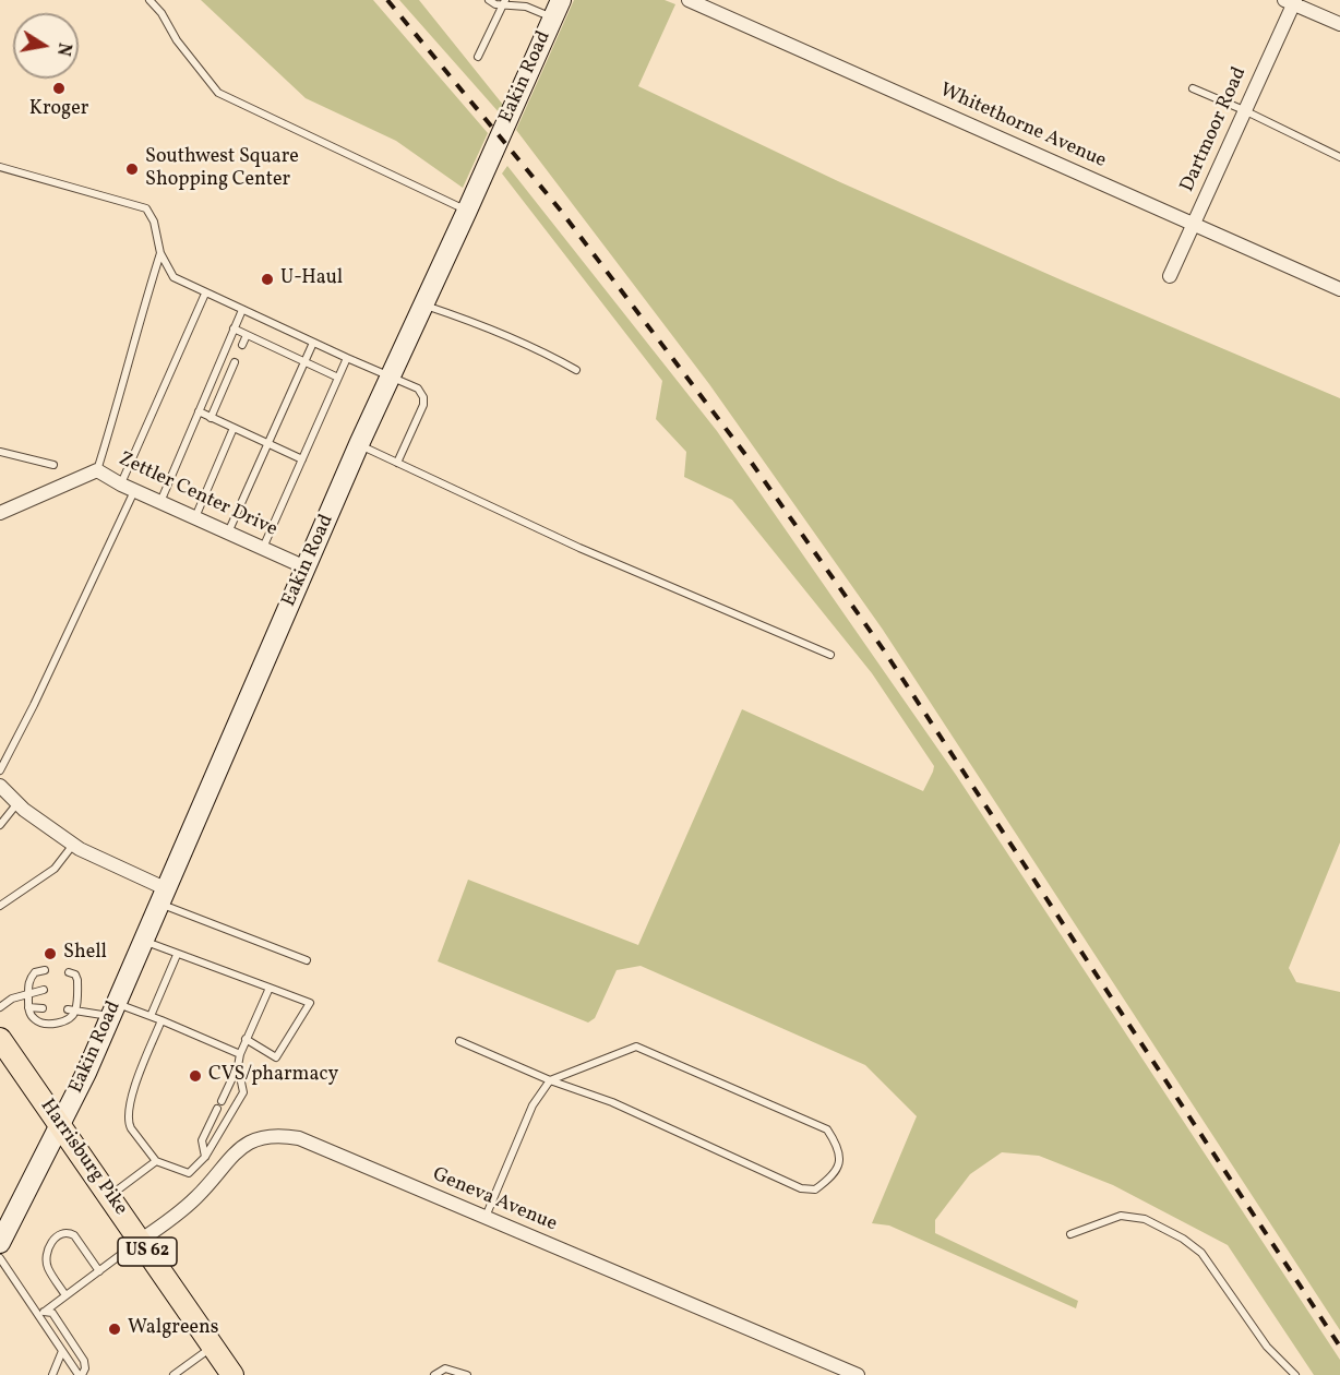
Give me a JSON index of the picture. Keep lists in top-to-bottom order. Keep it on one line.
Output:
{"streets":{"main road":["Harrisburg Pike","US 62"],"street":["Eakin Road","Whitethorne Avenue","Dartmoor Road","Zettler Center Drive","Geneva Avenue"]},"crossings":[["Eakin Road","Zettler Center Drive"],["Eakin Road","Harrisburg Pike"],["Whitethorne Avenue","Dartmoor Road"],["Harrisburg Pike","Geneva Avenue"]],"places":["Kroger","Southwest Square Shopping Center","U-Haul","Shell","CVS/pharmacy","Walgreens"],"north":"right"}
